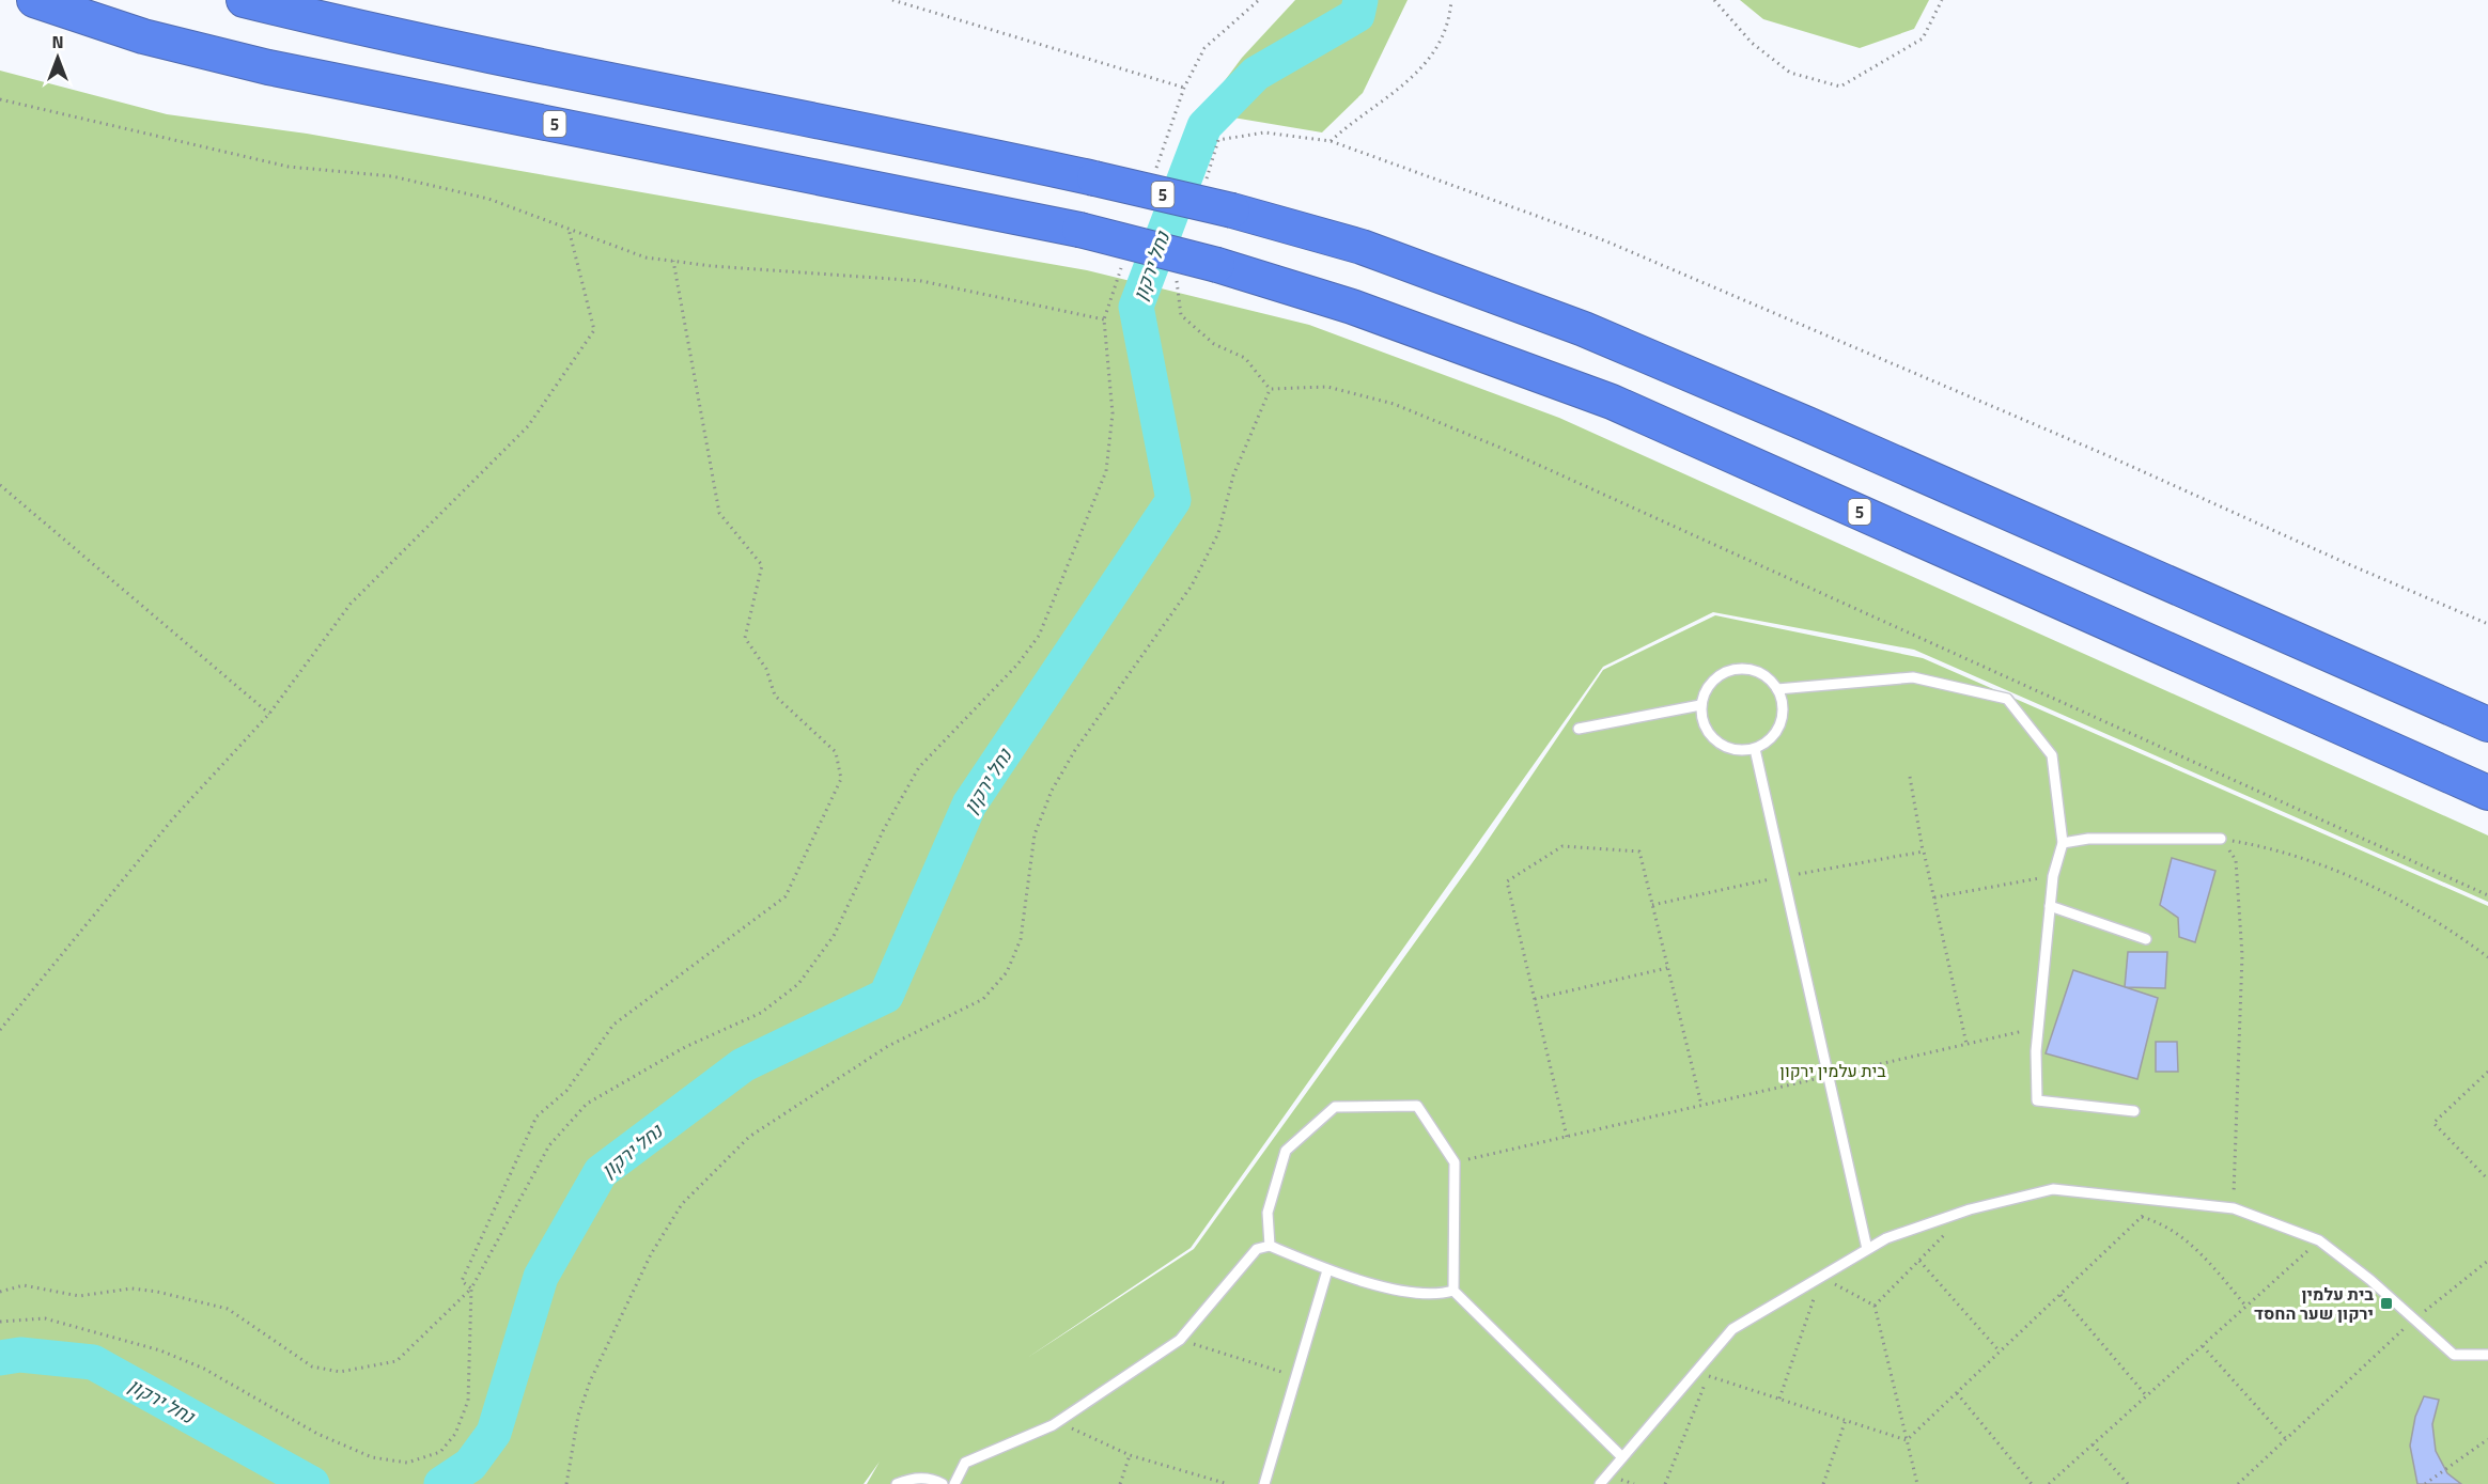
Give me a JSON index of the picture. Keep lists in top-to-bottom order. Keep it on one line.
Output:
{"streets":{"highway":["5"]},"water":["נחל ירקון"],"parks":["בית עלמין ירקון"],"places":{"transit":["בית עלמין ירקון שער החסד"]},"north":"top"}
